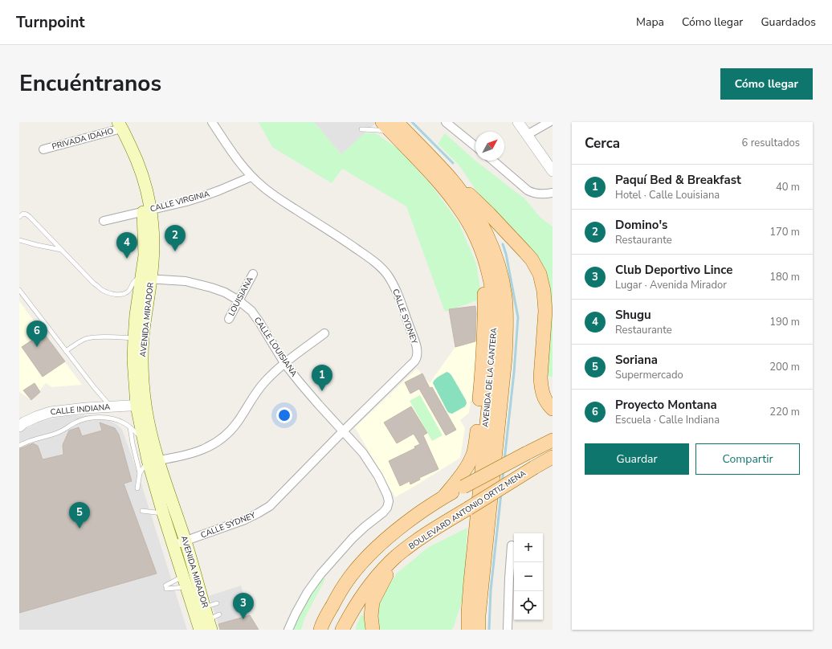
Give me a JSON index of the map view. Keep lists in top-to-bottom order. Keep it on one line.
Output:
{"streets":{"main road":["AVENIDA MIRADOR","AVENIDA DE LA CANTERA","BOULEVARD ANTONIO ORTIZ MENA"],"street":["PRIVADA IDAHO","CALLE VIRGINIA","LOUISIANA","CALLE SYDNEY","CALLE LOUISIANA","CALLE INDIANA"]},"crossings":[["PRIVADA IDAHO","AVENIDA MIRADOR"],["CALLE VIRGINIA","CALLE SYDNEY"],["CALLE VIRGINIA","AVENIDA MIRADOR"],["LOUISIANA","CALLE LOUISIANA"],["CALLE SYDNEY","AVENIDA MIRADOR"],["CALLE SYDNEY","CALLE LOUISIANA"],["AVENIDA MIRADOR","CALLE LOUISIANA"],["AVENIDA MIRADOR","CALLE INDIANA"]],"north":"top right","page":{"header":"Turnpoint","nav":["Mapa","Cómo llegar","Guardados"],"title":"Encuéntranos","buttons":["Cómo llegar",["Guardar","Compartir"]],"heading":["Cerca","6 resultados"],"list":[{"mark":"1","name":"Paquí Bed & Breakfast","note":"Hotel · Calle Louisiana","value":"40 m"},{"mark":"2","name":"Domino's","note":"Restaurante","value":"170 m"},{"mark":"3","name":"Club Deportivo Lince","note":"Lugar · Avenida Mirador","value":"180 m"},{"mark":"4","name":"Shugu","note":"Restaurante","value":"190 m"},{"mark":"5","name":"Soriana","note":"Supermercado","value":"200 m"},{"mark":"6","name":"Proyecto Montana","note":"Escuela · Calle Indiana","value":"220 m"}],"pins":["2","4","6","1","5","3"],"map_buttons":["+","−"]}}
